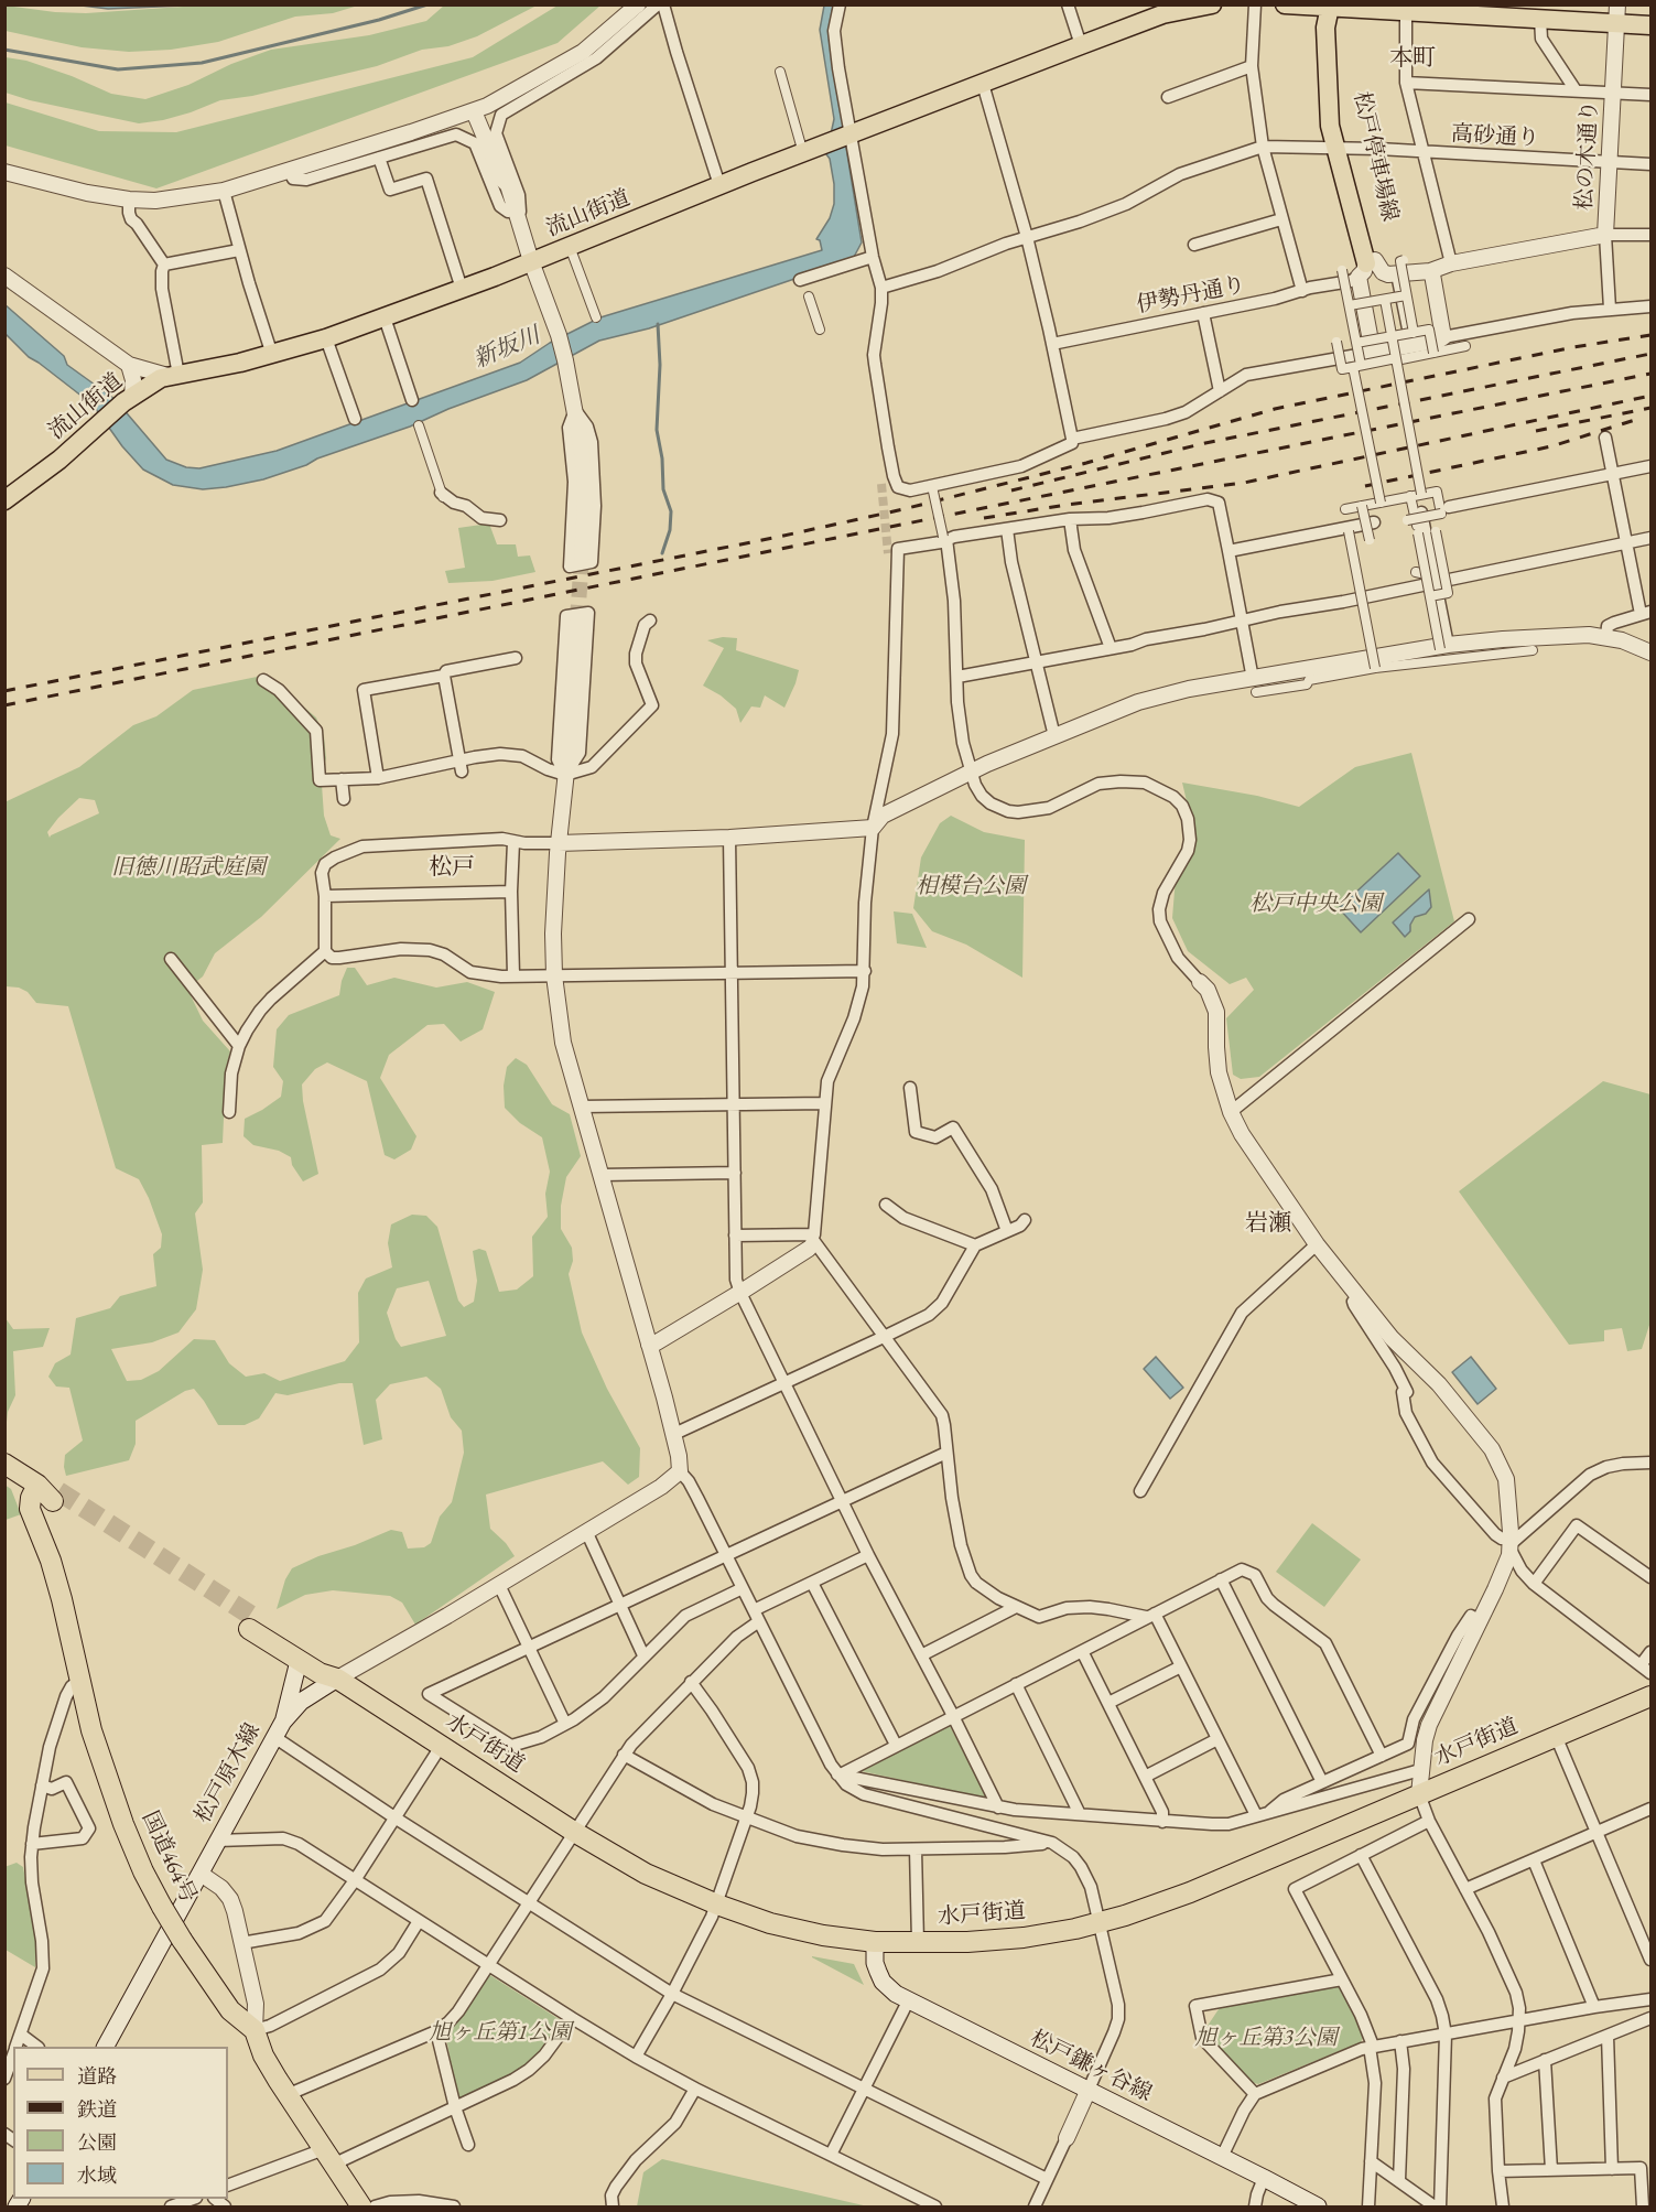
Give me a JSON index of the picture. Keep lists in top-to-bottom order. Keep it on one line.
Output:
{"streets":{"highway":["水戸街道","国道464号"],"main road":["松戸停車場線","流山街道","松戸原木線","松戸鎌ヶ谷線"],"street":["高砂通り","松の木通り","伊勢丹通り"]},"crossings":[["高砂通り","松の木通り"],["高砂通り","松戸停車場線"],["松戸停車場線","伊勢丹通り"],["水戸街道","松戸原木線"],["水戸街道","松戸鎌ヶ谷線"]],"districts":["本町","松戸","岩瀬"],"water":["新坂川"],"parks":["旧徳川昭武庭園","相模台公園","松戸中央公園","旭ヶ丘第1公園","旭ヶ丘第3公園"],"legend":["道路","鉄道","公園","水域"]}
